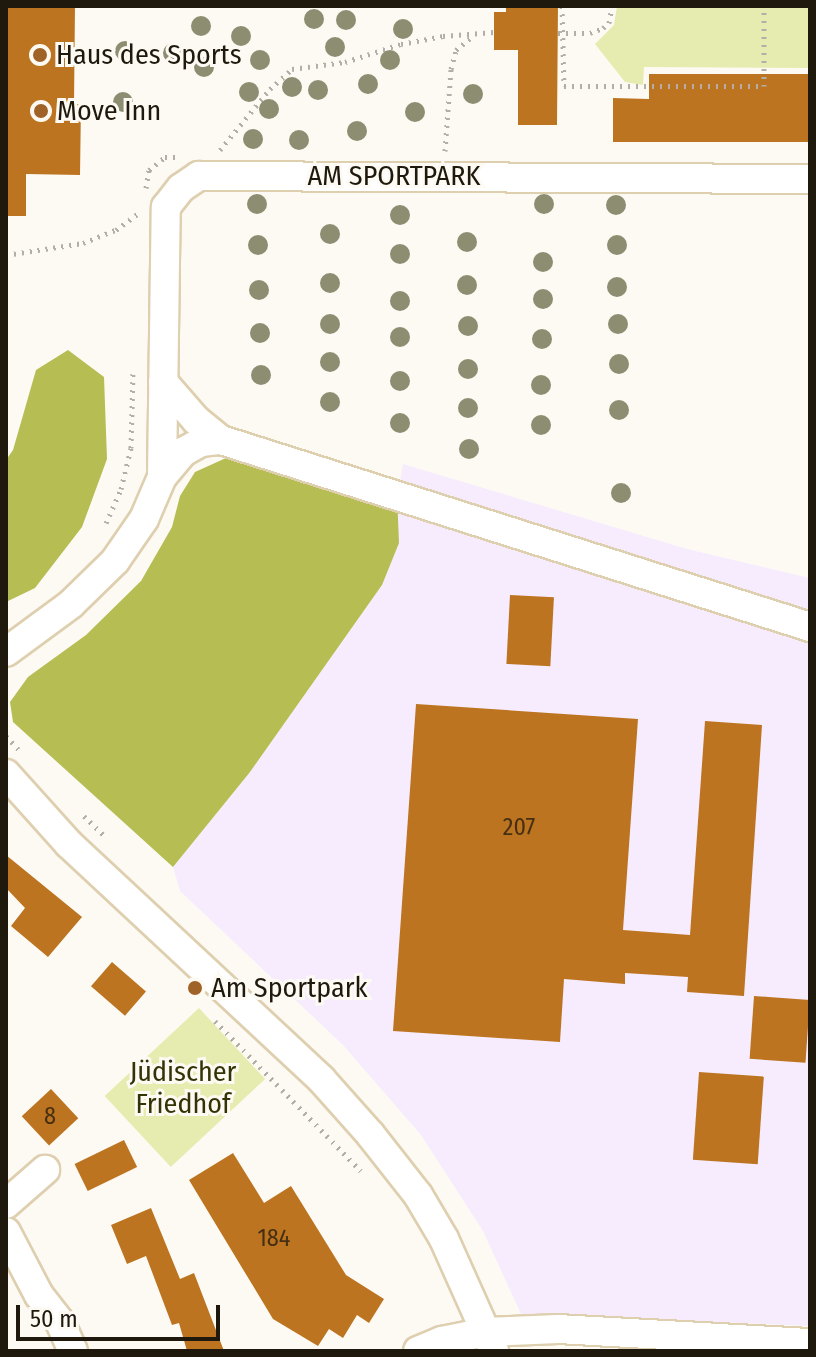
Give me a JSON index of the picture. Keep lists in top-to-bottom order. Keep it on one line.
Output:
{"streets":{"street":["AM SPORTPARK"]},"parks":["Jüdischer Friedhof"],"places":["Haus des Sports","Move Inn","Am Sportpark"],"house_numbers":["207","8","184"],"scale_bar":"50 m"}
